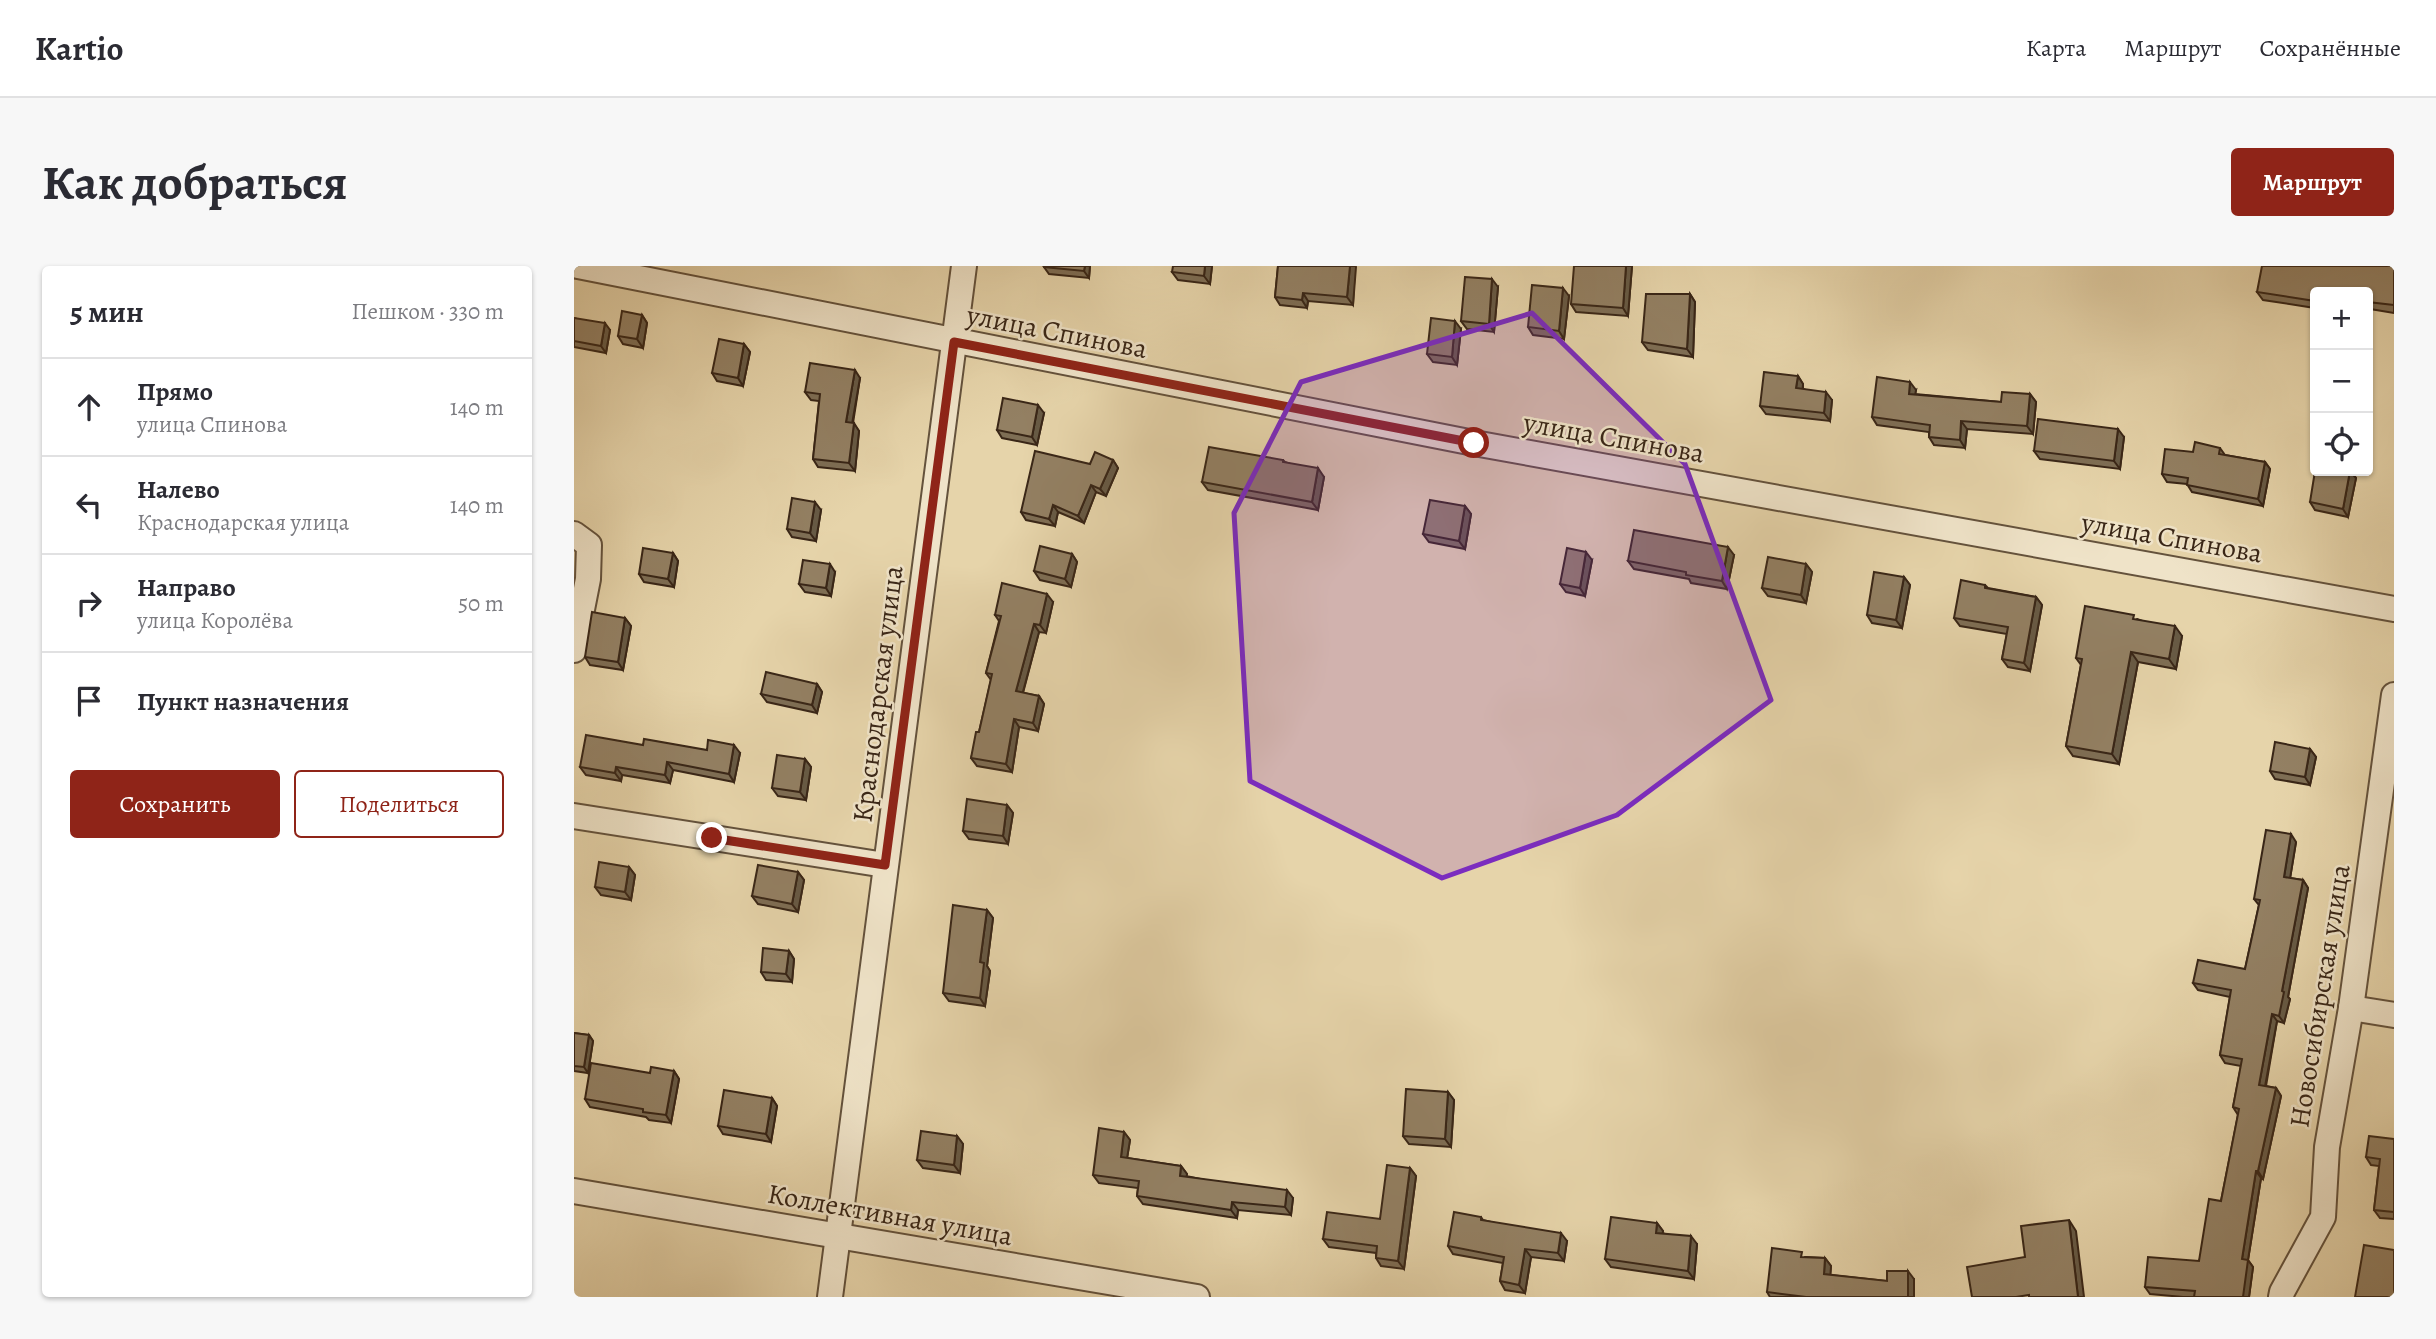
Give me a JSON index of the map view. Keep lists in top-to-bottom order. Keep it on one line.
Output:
{"streets":{"street":["улица Спинова","Краснодарская улица","Новосибирская улица","Коллективная улица"]},"crossings":[["улица Спинова","Краснодарская улица"],["Краснодарская улица","Коллективная улица"]],"page":{"header":"Kartio","nav":["Карта","Маршрут","Сохранённые"],"buttons":["Маршрут",["Сохранить","Поделиться"]],"title":"Как добраться","heading":["5 мин","Пешком · 330 m"],"map_buttons":["+","−"],"list":[["Прямо","улица Спинова","140 m"],["Налево","Краснодарская улица","140 m"],["Направо","улица Королёва","50 m"],"Пункт назначения"]}}
